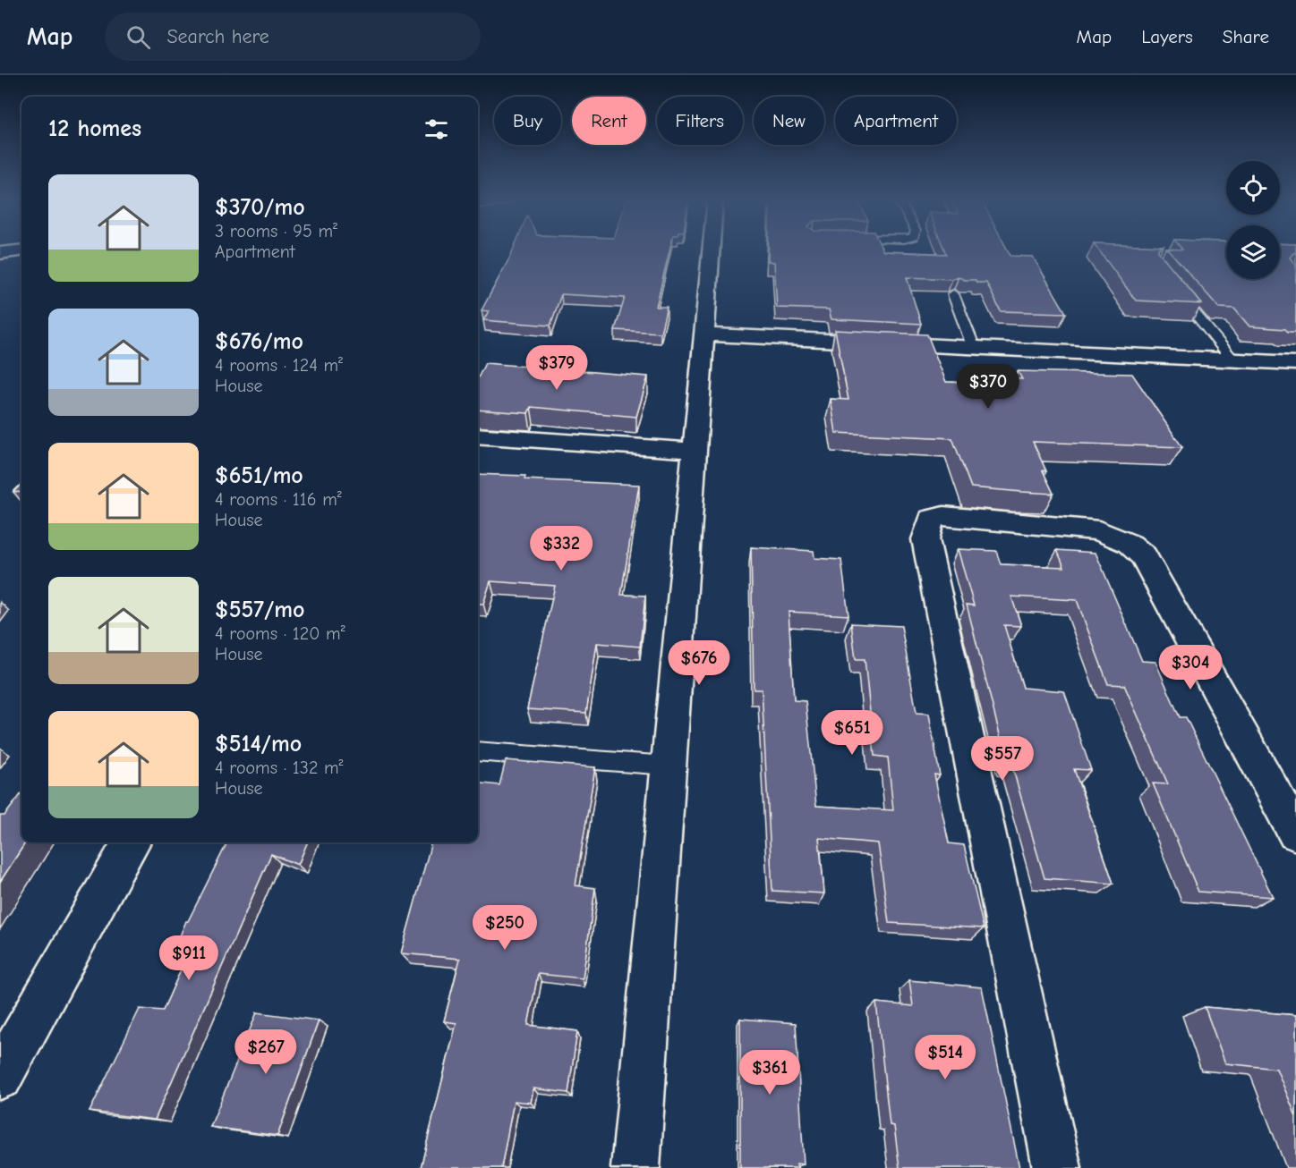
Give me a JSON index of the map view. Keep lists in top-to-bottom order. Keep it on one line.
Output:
{"page":{"header":"Map","search":"Search here","nav":["Map","Layers","Share"],"chip":["Buy","Rent","Filters","New","Apartment"],"heading":"12 homes","list":[{"name":"$370/mo","note":"3 rooms · 95 m² · Apartment"},{"name":"$676/mo","note":"4 rooms · 124 m² · House"},{"name":"$651/mo","note":"4 rooms · 116 m² · House"},{"name":"$557/mo","note":"4 rooms · 120 m² · House"},{"name":"$514/mo","note":"4 rooms · 132 m² · House"}],"price":["$379","$370","$332","$676","$304","$651","$557","$250","$911","$267","$514","$361"]}}
